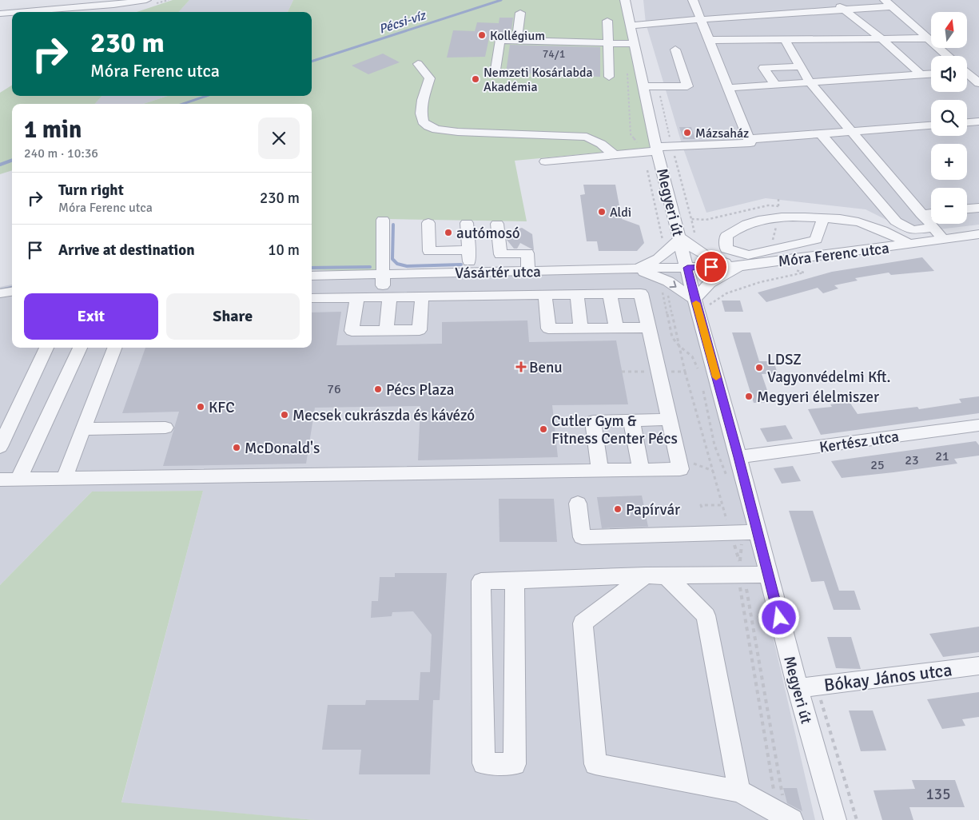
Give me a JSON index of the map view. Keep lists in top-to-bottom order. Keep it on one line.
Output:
{"streets":{"street":["Megyeri út","Móra Ferenc utca","Vásártér utca","Kertész utca","Bókay János utca"]},"crossings":[["Megyeri út","Móra Ferenc utca"],["Megyeri út","Vásártér utca"],["Megyeri út","Kertész utca"],["Megyeri út","Bókay János utca"],["Móra Ferenc utca","Vásártér utca"]],"water":["Pécsi-víz"],"places":{"other":["Kollégium","Nemzeti Kosárlabda Akadémia","Mázsaház","Aldi","autómosó","LDSZ Vagyonvédelmi Kft.","Pécs Plaza","Megyeri élelmiszer","KFC","Mecsek cukrászda és kávézó","Cutler Gym & Fitness Center Pécs","McDonald's","Papírvár"],"health":["Benu"]},"house_numbers":["74/1","76","21","23","25","135"],"north":"top","page":{"map_buttons":["+","−"],"turn":["230 m","Móra Ferenc utca"],"heading":["1 min","240 m · 10:36"],"list":[{"name":"Turn right","note":"Móra Ferenc utca","value":"230 m"},{"name":"Arrive at destination","value":"10 m"}],"buttons":["Exit","Share"]}}
